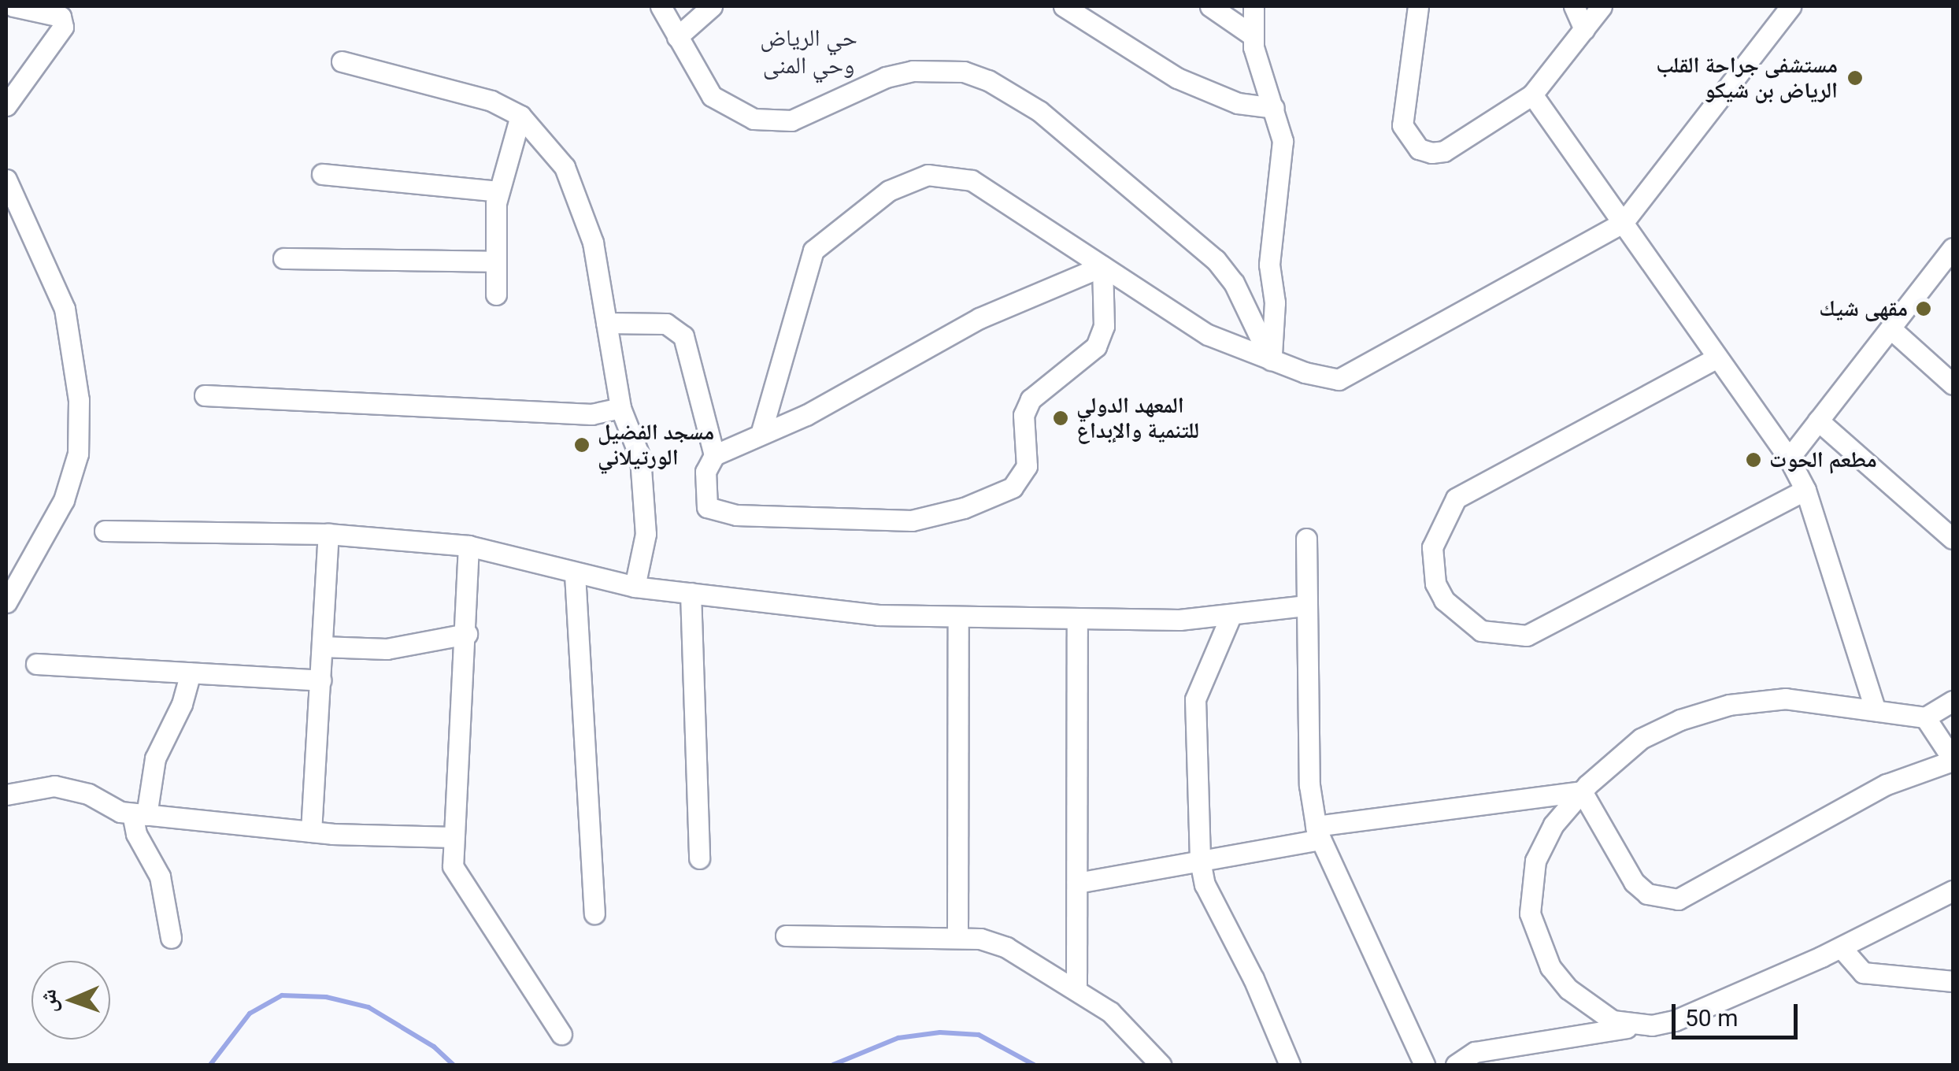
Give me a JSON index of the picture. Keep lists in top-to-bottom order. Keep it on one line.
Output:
{"districts":["حي الرياض وحي المنى"],"places":["مستشفى جراحة القلب الرياض بن شيكو","مقهى شيك","المعهد الدولي للتنمية والإبداع","مسجد الفضيل الورتيلاني","مطعم الحوت"],"scale_bar":"50 m","north":"left"}
